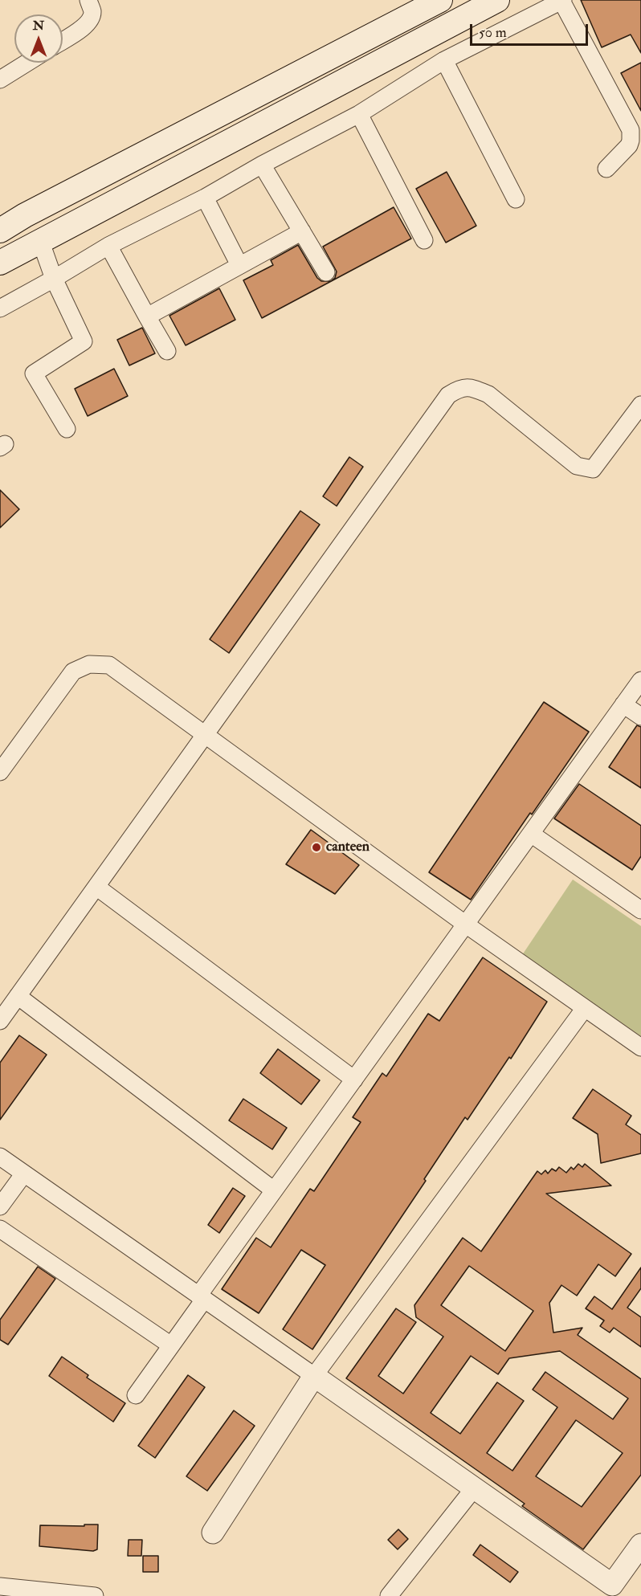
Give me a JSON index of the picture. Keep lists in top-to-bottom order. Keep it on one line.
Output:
{"places":["canteen"],"scale_bar":"50 m","north":"top"}
